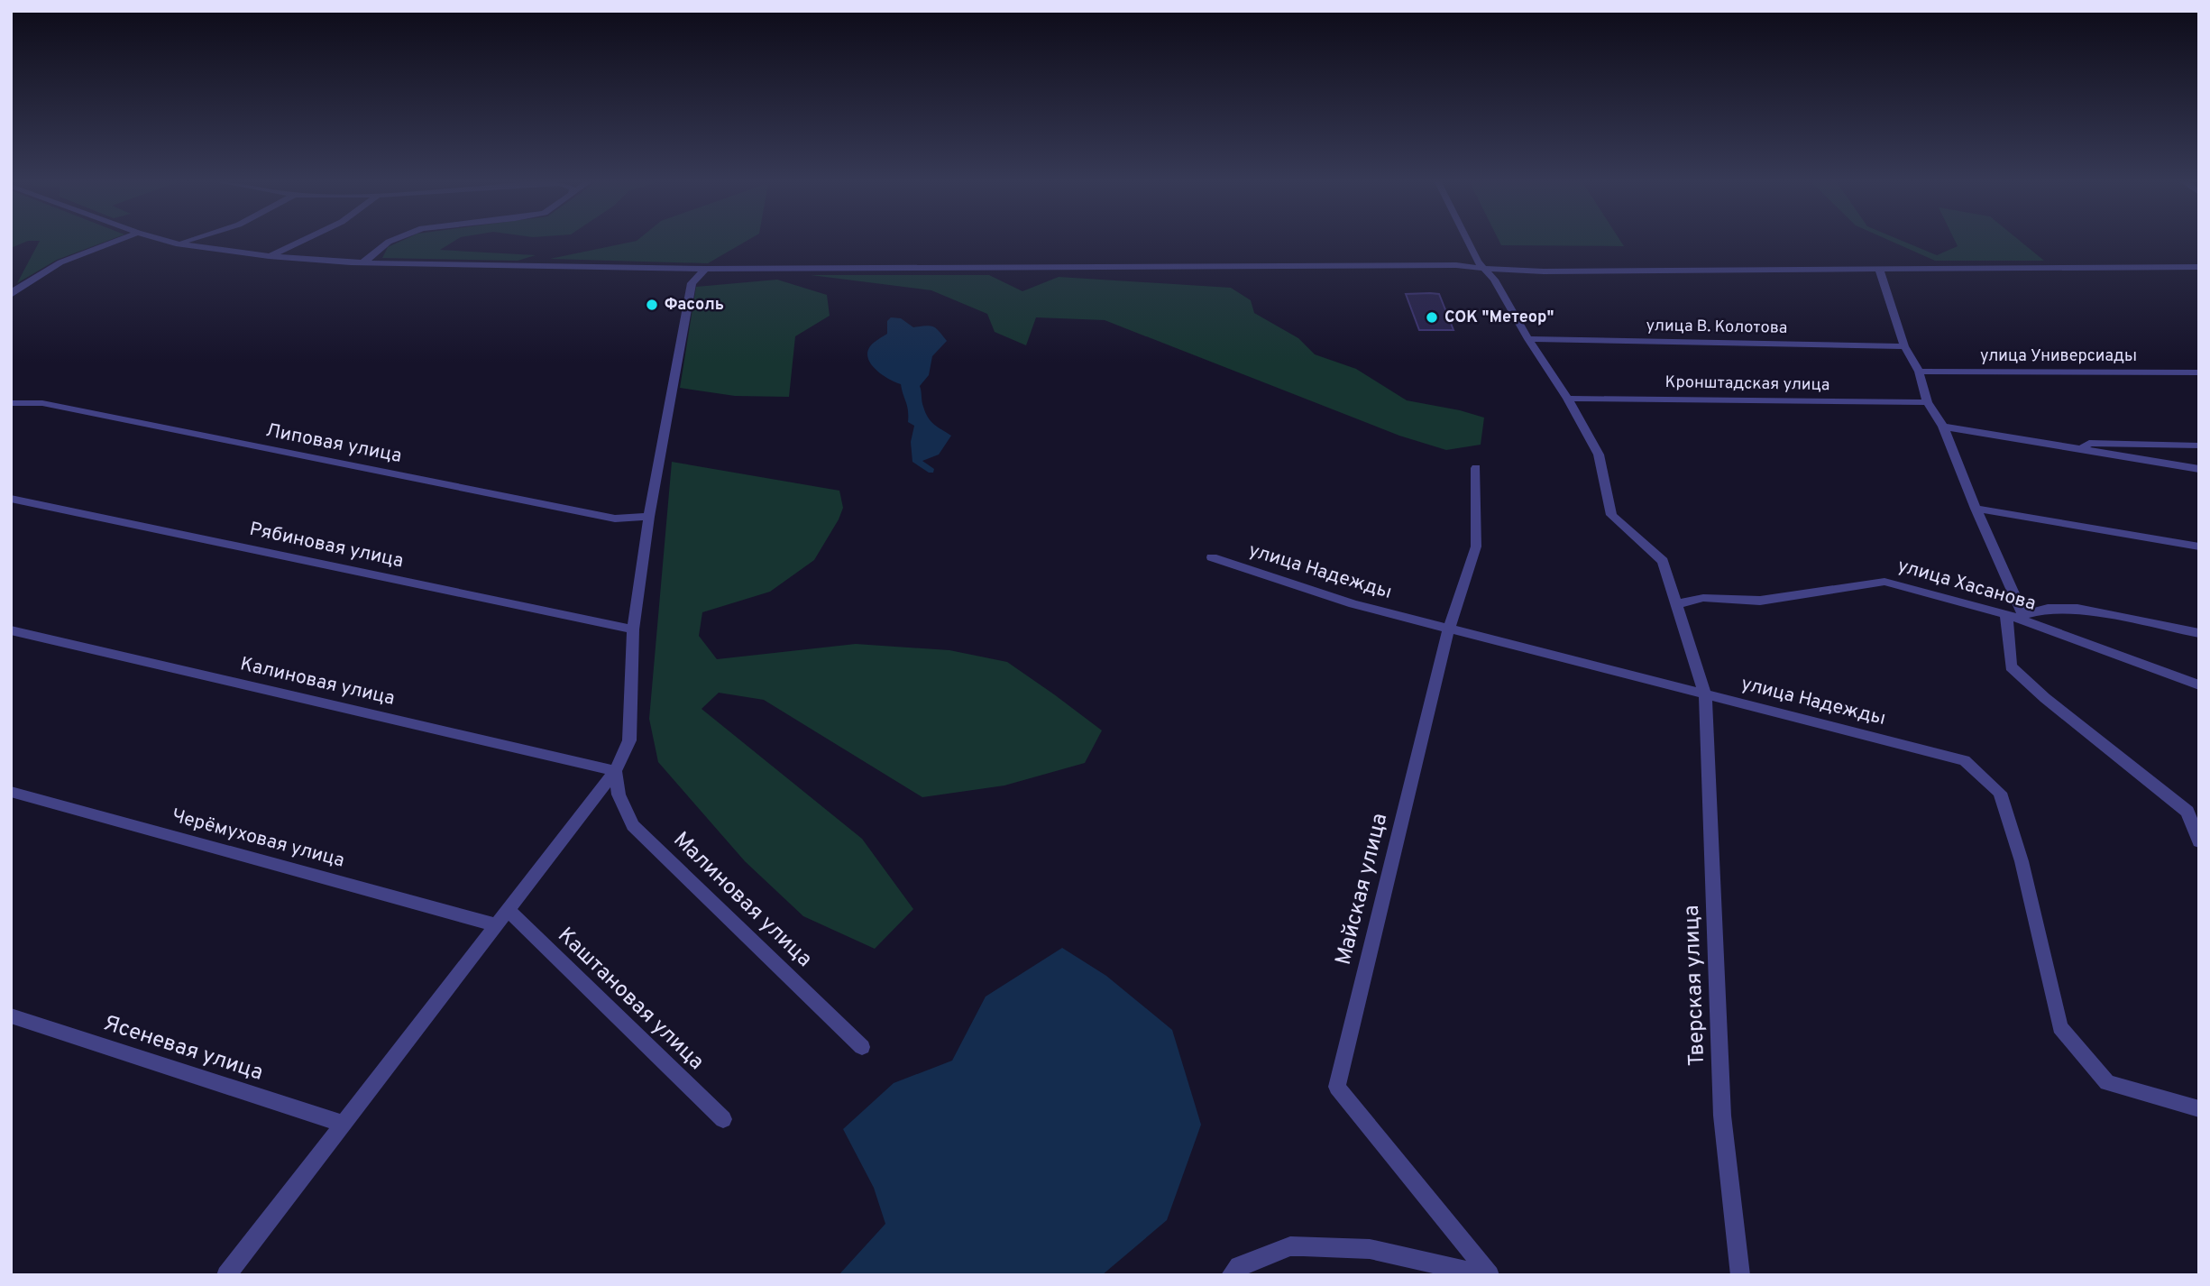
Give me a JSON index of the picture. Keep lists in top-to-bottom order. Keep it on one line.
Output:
{"streets":{"street":["улица В. Колотова","улица Универсиады","Кронштадская улица","Липовая улица","Рябиновая улица","улица Надежды","улица Хасанова","Калиновая улица","Черёмуховая улица","Майская улица","Малиновая улица","Тверская улица","Каштановая улица","Ясеневая улица"]},"crossings":[["улица В. Колотова","Тверская улица"],["Кронштадская улица","Тверская улица"],["улица Надежды","Майская улица"],["улица Надежды","Тверская улица"],["улица Хасанова","Тверская улица"],["Калиновая улица","Малиновая улица"]],"places":["Фасоль","СОК \"Метеор\""]}
